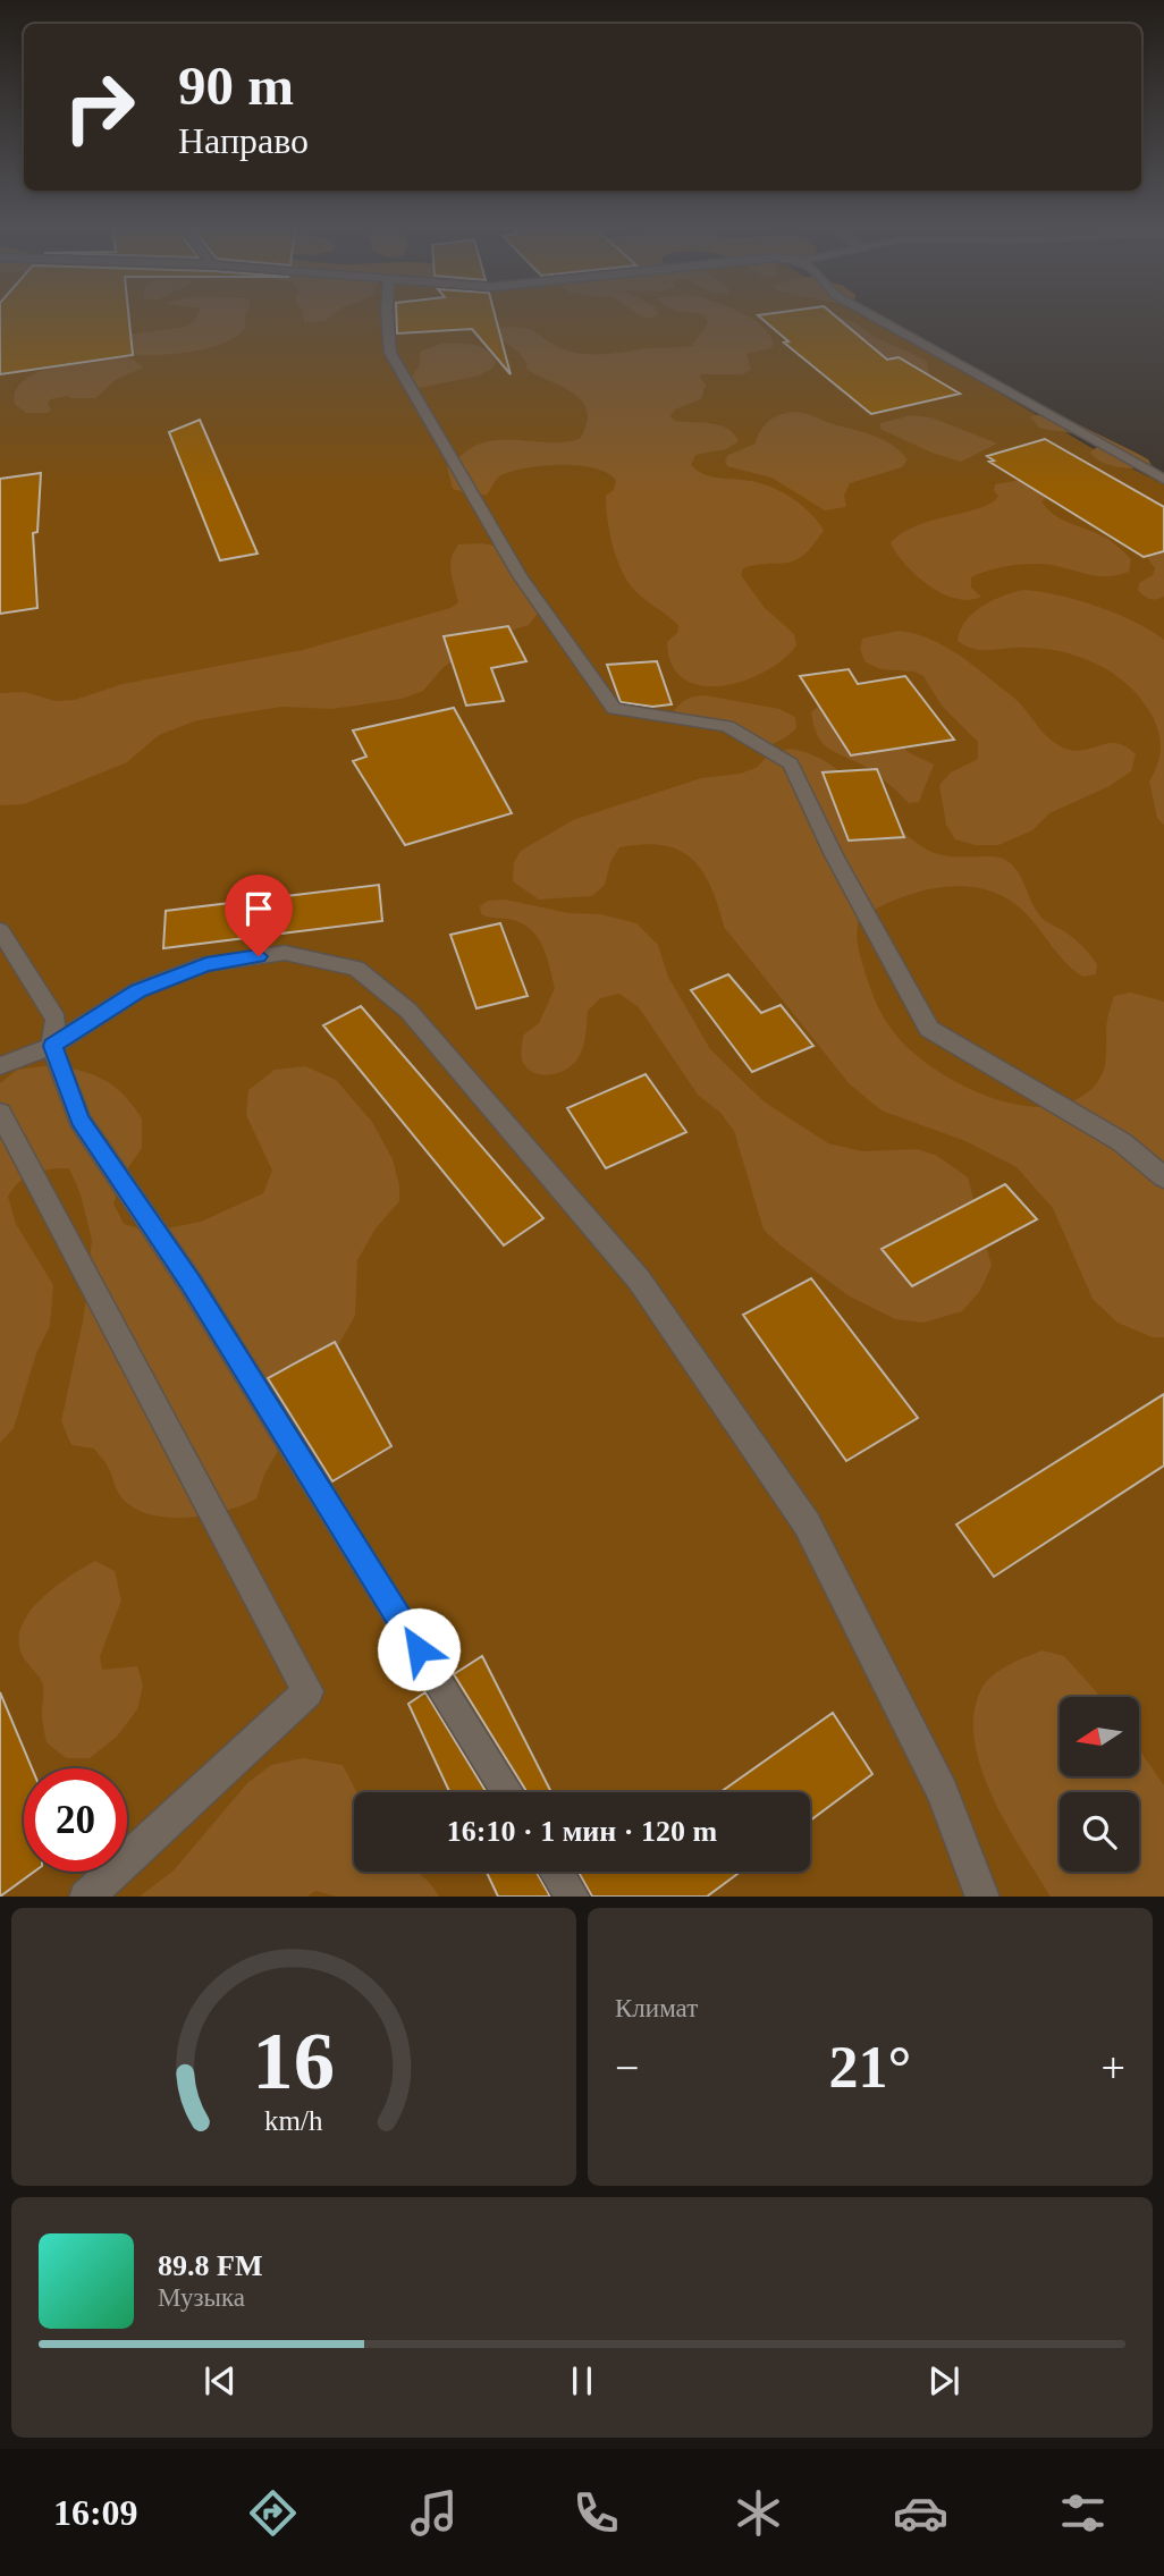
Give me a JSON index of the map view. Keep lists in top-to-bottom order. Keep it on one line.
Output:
{"north":"left","page":{"turn":["90 m","Направо"],"limit":"20","trip":"16:10 · 1 мин · 120 m","tile":"Климат","heat":["−","21°","+"],"song":["89.8 FM","Музыка"],"tabs":"16:09","gauge":["16","km/h"]}}
